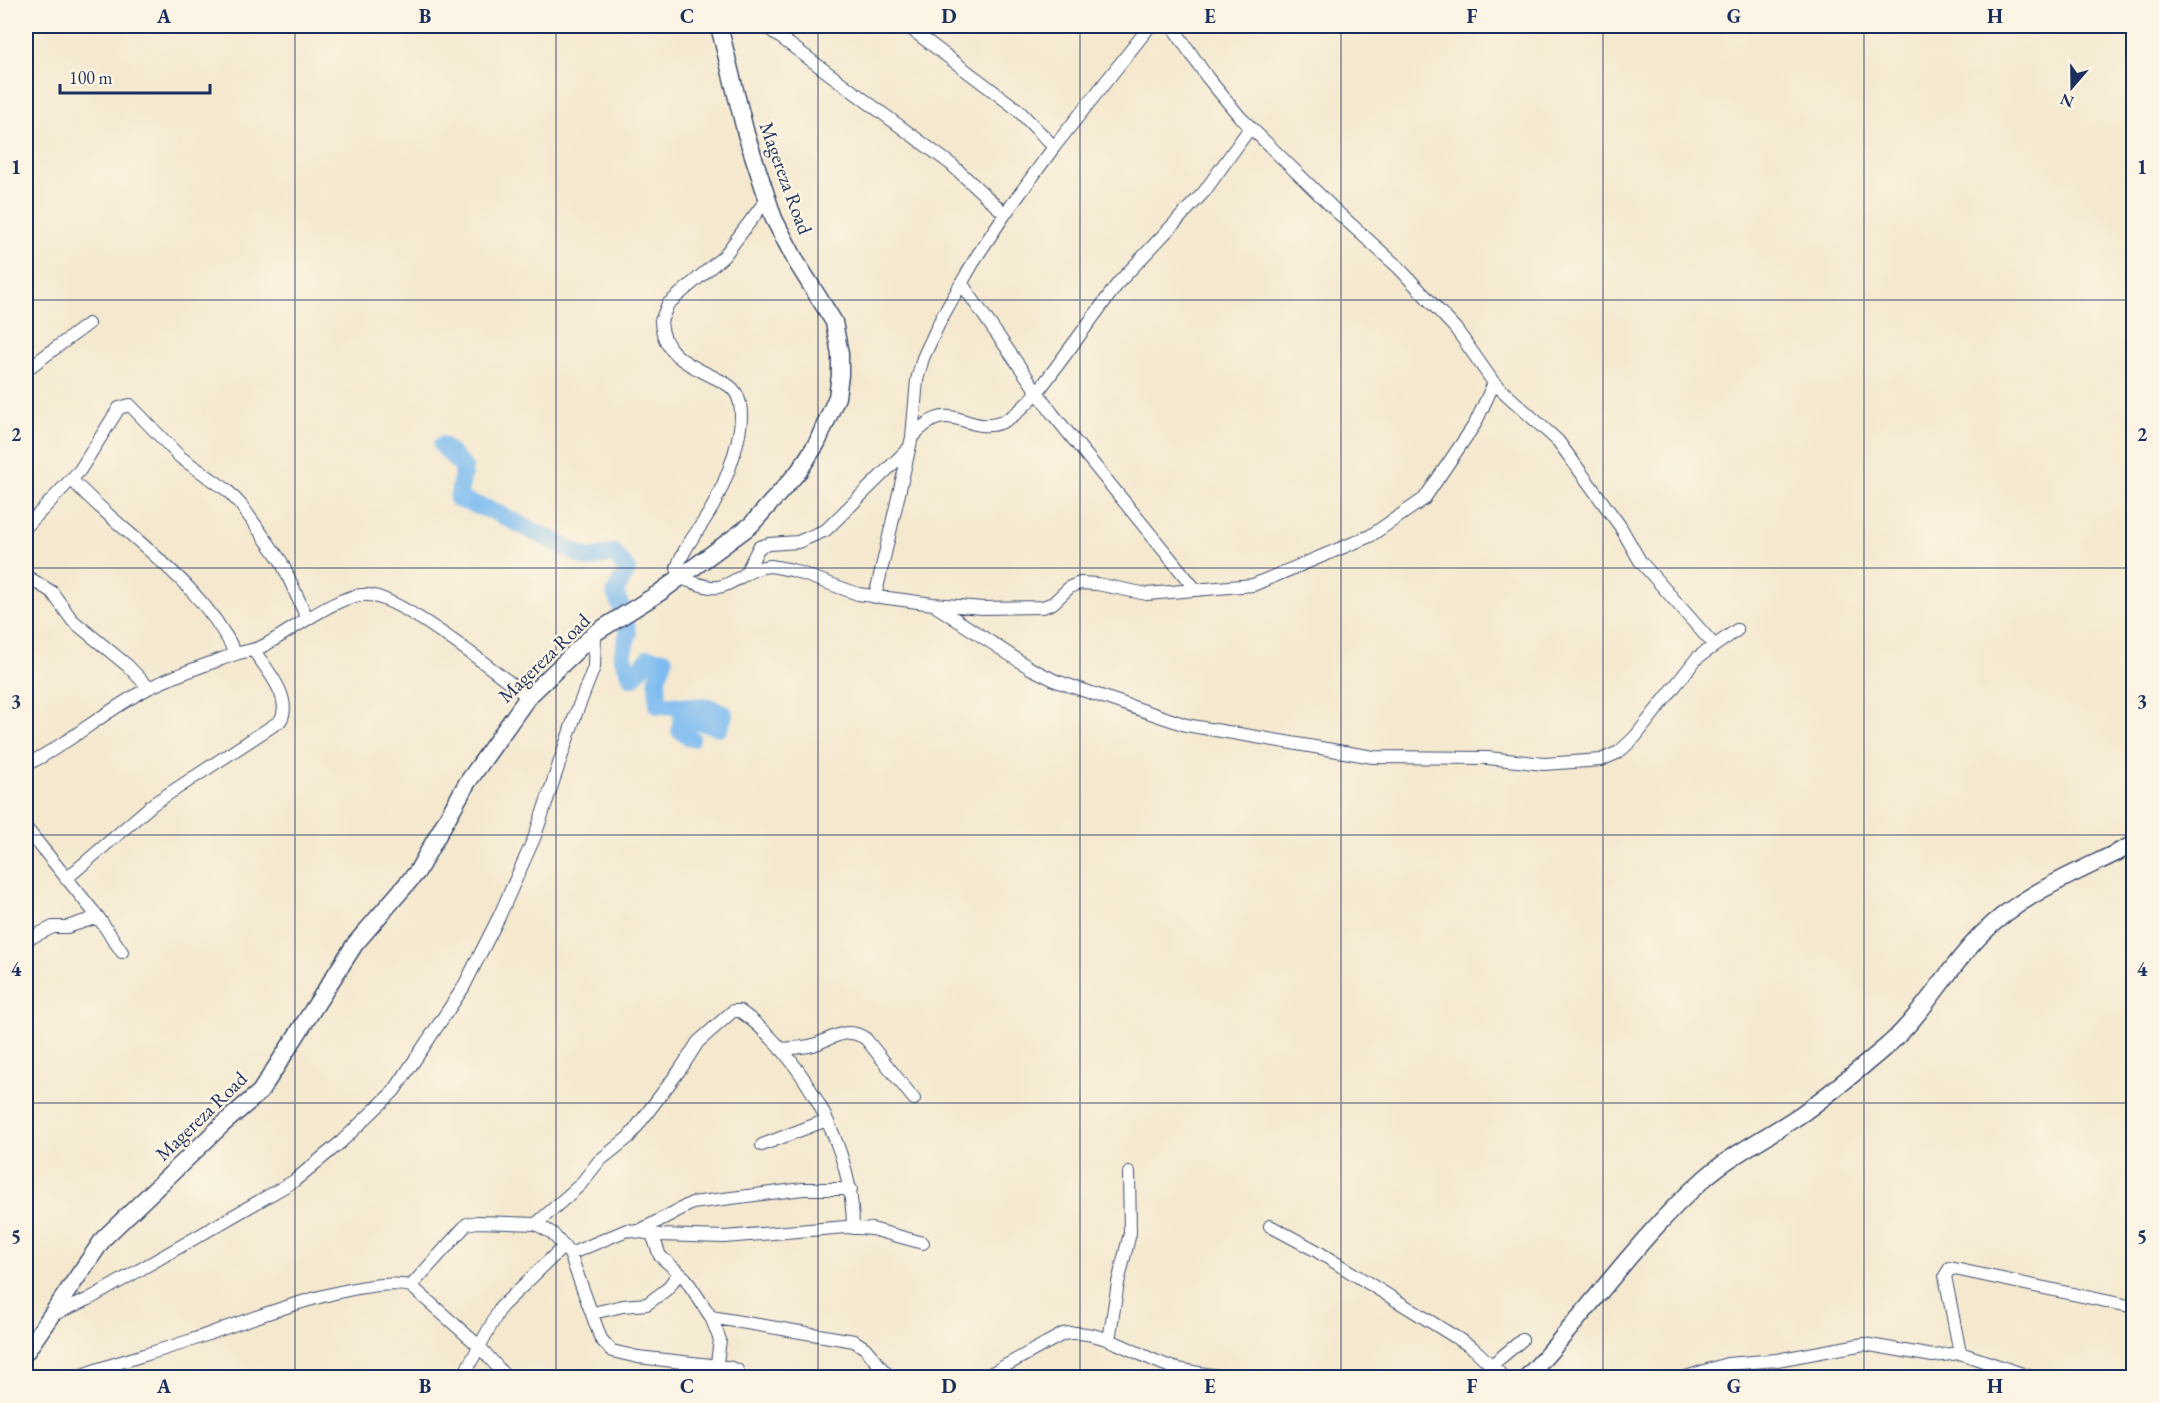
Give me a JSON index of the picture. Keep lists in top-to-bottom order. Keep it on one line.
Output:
{"streets":{"street":["Magereza Road"]},"scale_bar":"100 m","north":"bottom","grid":{"columns":["A","B","C","D","E","F","G","H"],"rows":["1","2","3","4","5"]}}
